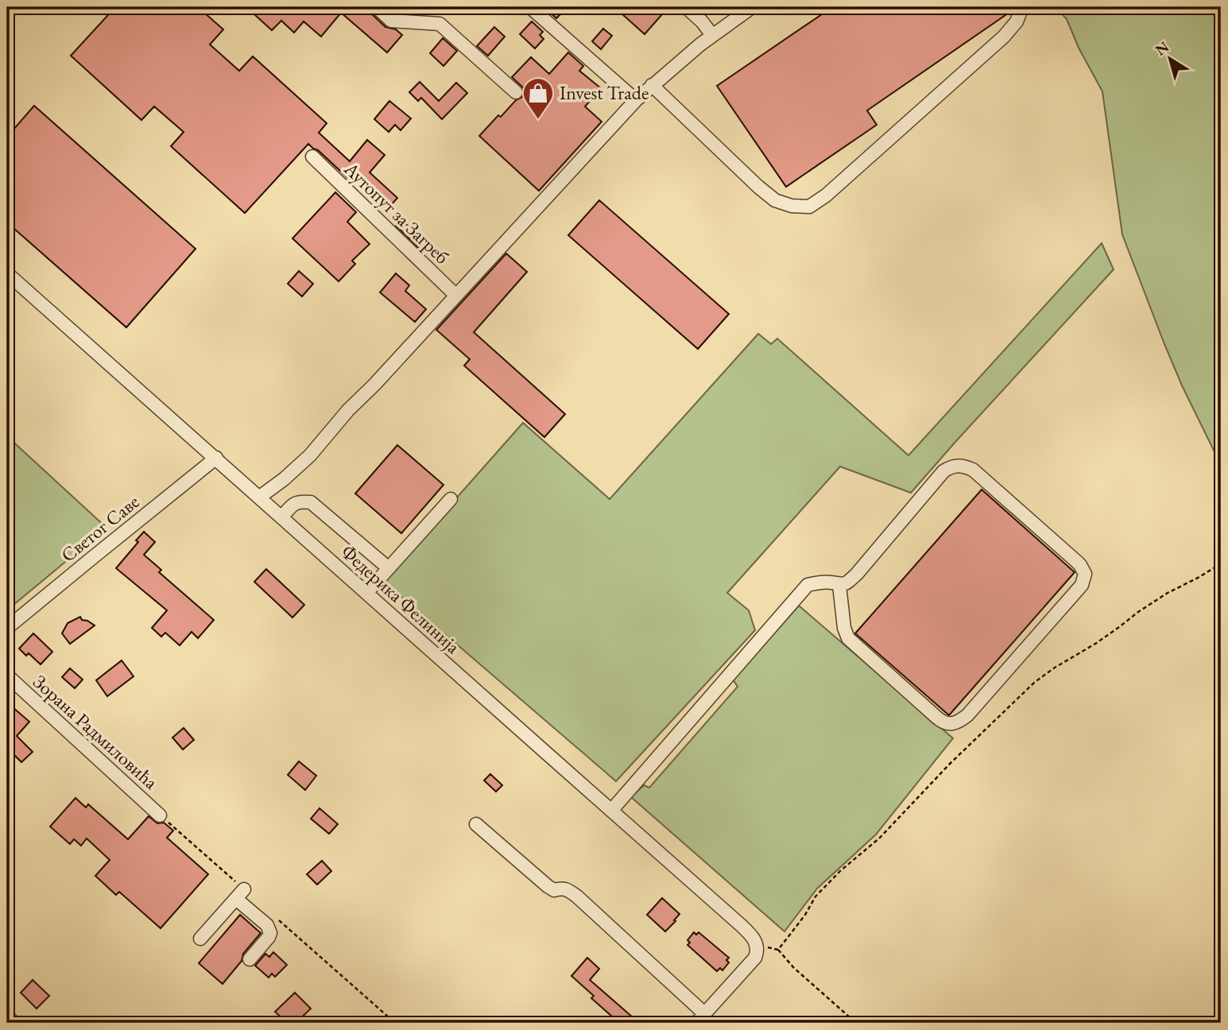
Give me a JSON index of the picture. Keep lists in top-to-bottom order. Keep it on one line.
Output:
{"streets":{"street":["Аутопут за Загреб","Светог Саве","Федерика Фелинија","Зорана Радмиловића"]},"crossings":[["Светог Саве","Федерика Фелинија"]],"places":{"shop":["Invest Trade"]},"north":"top left"}
